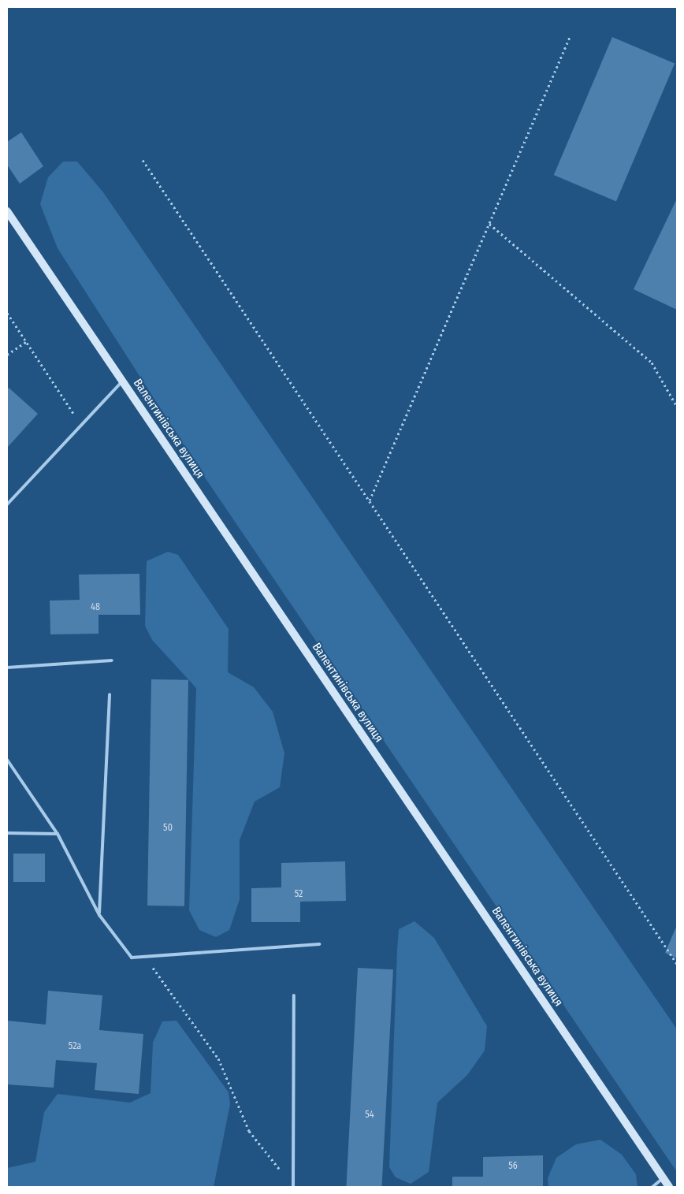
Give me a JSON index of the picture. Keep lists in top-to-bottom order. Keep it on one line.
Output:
{"streets":{"street":["Валентинівська вулиця"]},"house_numbers":["48","50","52","52а","54","56"]}
